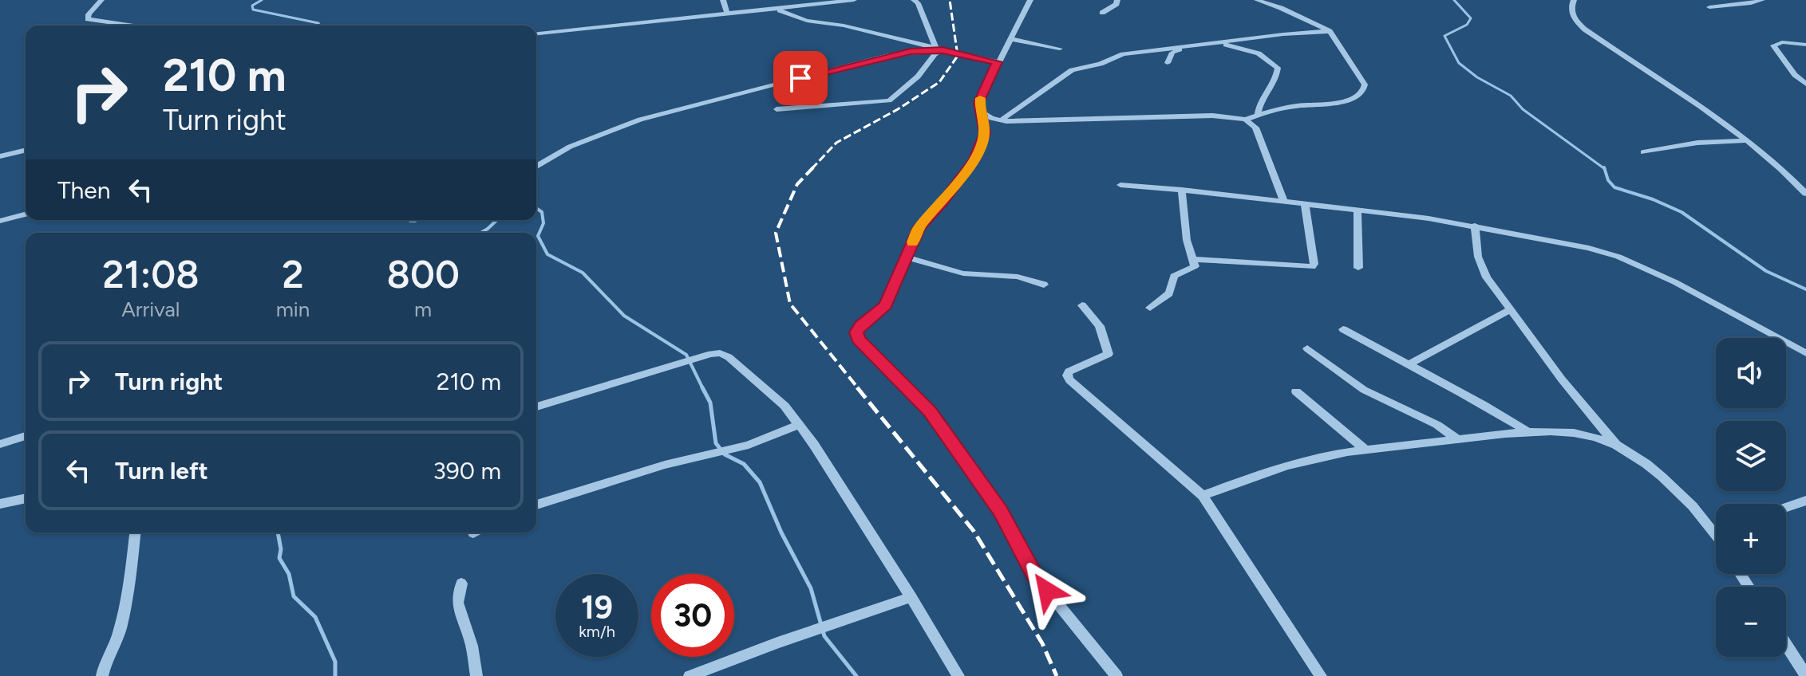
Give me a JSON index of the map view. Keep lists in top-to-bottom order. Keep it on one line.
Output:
{"page":{"turn":["210 m","Turn right"],"then":"Then","eta":["21:08","Arrival","2","min","800","m"],"map_buttons":["+","−"],"list":[{"name":"Turn right","value":"210 m"},{"name":"Turn left","value":"390 m"}],"speed":"19 km/h","limit":"30"}}
